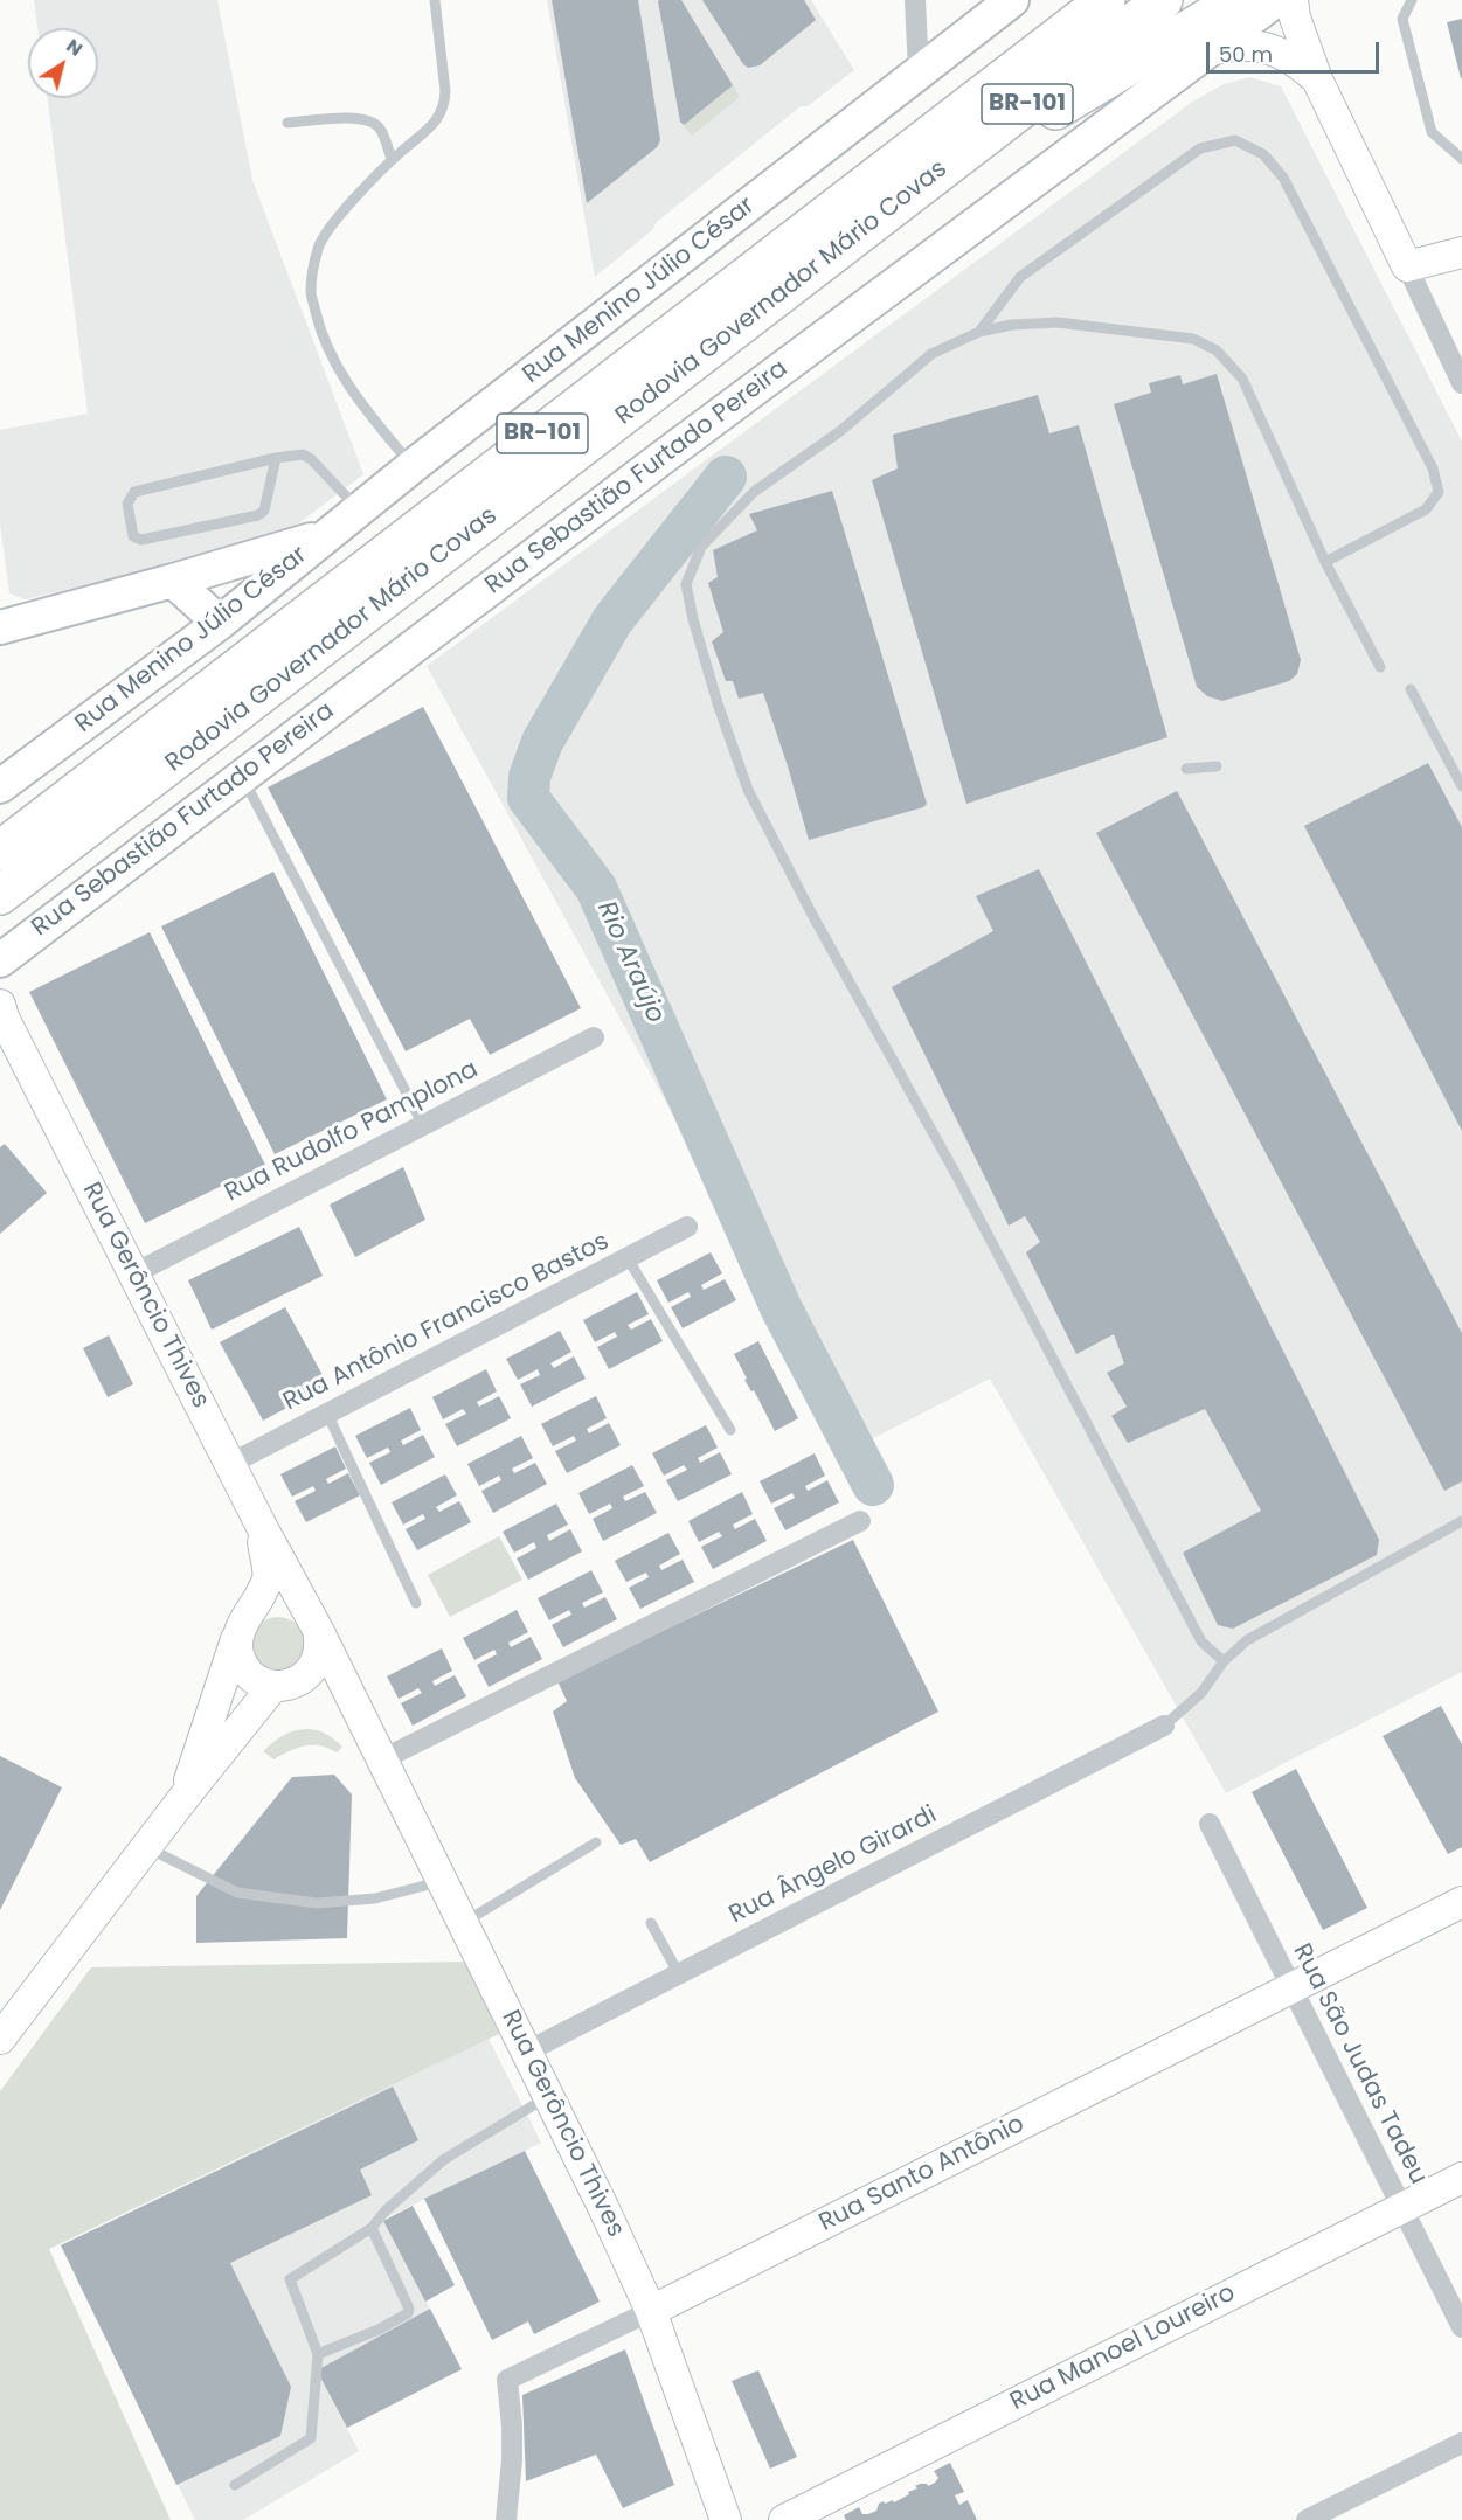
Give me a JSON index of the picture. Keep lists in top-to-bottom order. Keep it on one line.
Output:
{"streets":{"highway":["BR-101","Rodovia Governador Mário Covas"],"main road":["Rua Menino Júlio César","Rua Sebastião Furtado Pereira","Rua Gerôncio Thives","Rua Santo Antônio","Rua Manoel Loureiro"],"street":["Rua Rudolfo Pamplona","Rua Antônio Francisco Bastos","Rua Ângelo Girardi","Rua São Judas Tadeu"]},"crossings":[["Rua Rudolfo Pamplona","Rua Gerôncio Thives"],["Rua Gerôncio Thives","Rua Antônio Francisco Bastos"],["Rua Gerôncio Thives","Rua Ângelo Girardi"],["Rua Gerôncio Thives","Rua Santo Antônio"],["Rua São Judas Tadeu","Rua Santo Antônio"],["Rua São Judas Tadeu","Rua Manoel Loureiro"]],"water":["Rio Araújo"],"scale_bar":"50 m","north":"top right"}
